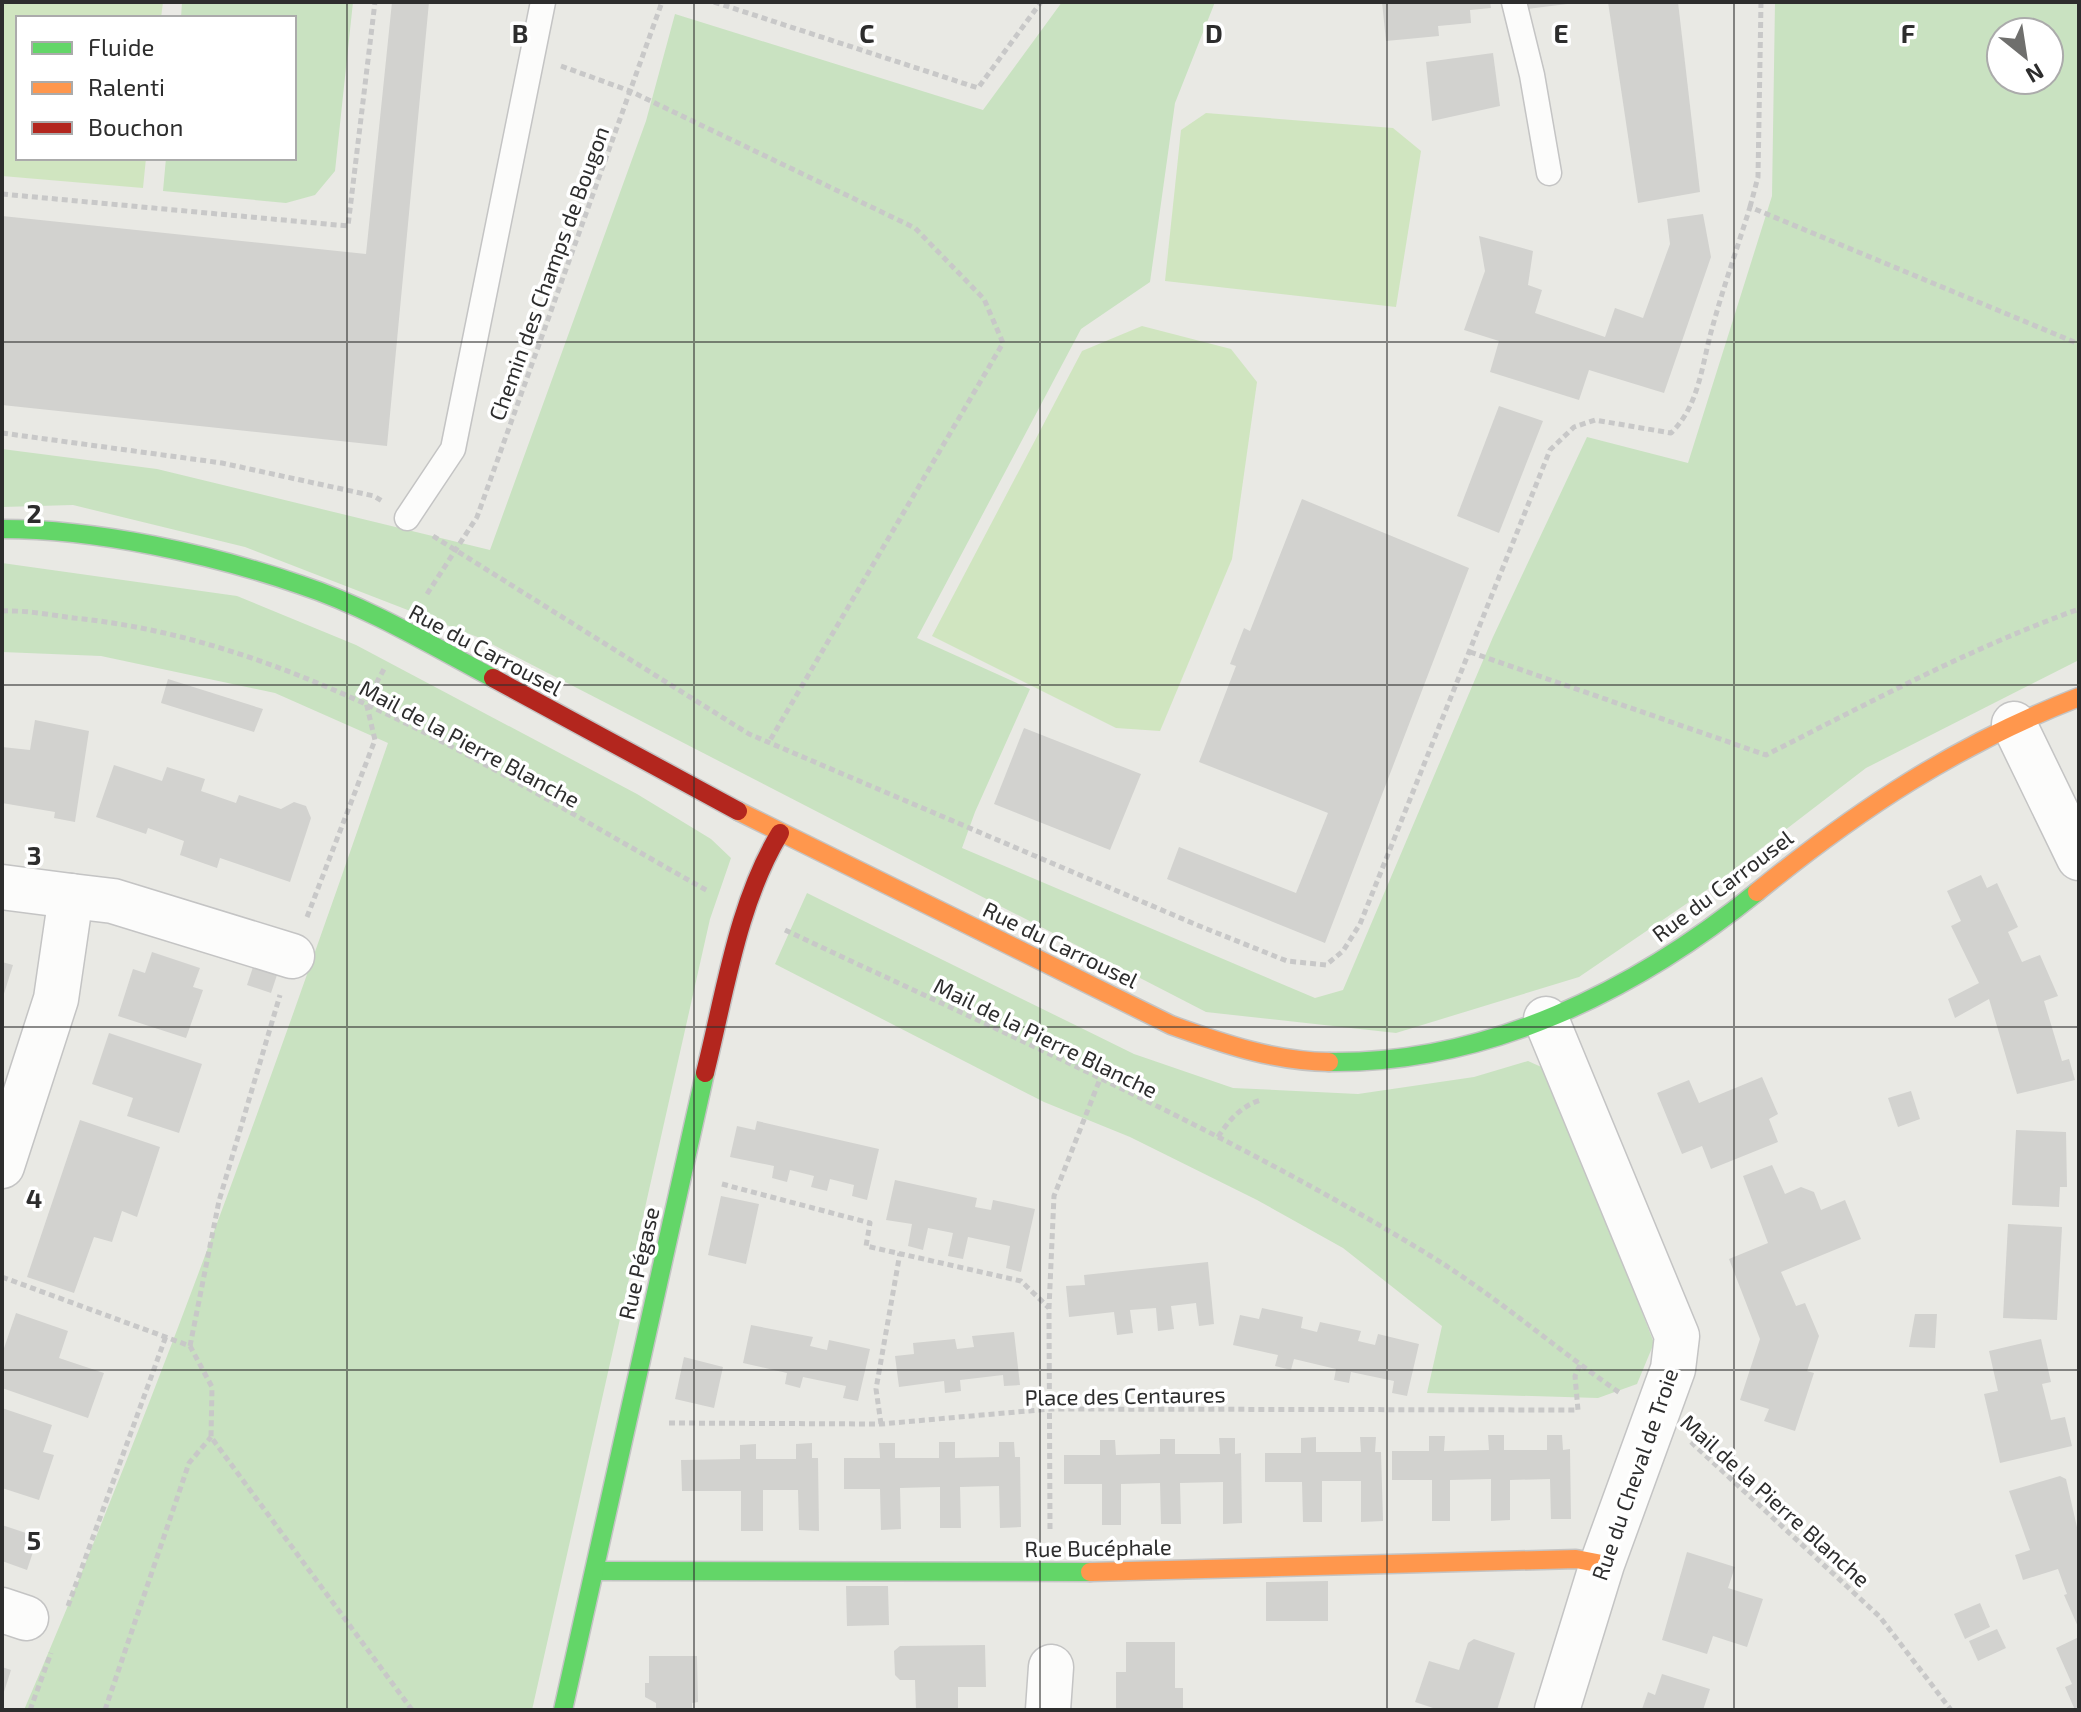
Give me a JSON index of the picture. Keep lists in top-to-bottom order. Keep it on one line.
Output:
{"streets":{"street":["Rue du Carrousel","Rue Pégase","Rue du Cheval de Troie","Rue Bucéphale"],"path":["Chemin des Champs de Bougon","Mail de la Pierre Blanche","Place des Centaures"]},"crossings":[["Rue du Carrousel","Rue Pégase"],["Rue du Carrousel","Rue du Cheval de Troie"],["Mail de la Pierre Blanche","Rue Pégase"],["Mail de la Pierre Blanche","Place des Centaures"],["Mail de la Pierre Blanche","Rue du Cheval de Troie"],["Rue Pégase","Place des Centaures"],["Rue Pégase","Rue Bucéphale"],["Rue du Cheval de Troie","Rue Bucéphale"]],"legend":["Fluide","Ralenti","Bouchon"],"north":"bottom right","grid":{"columns":["B","C","D","E","F"],"rows":["2","3","4","5"]}}
